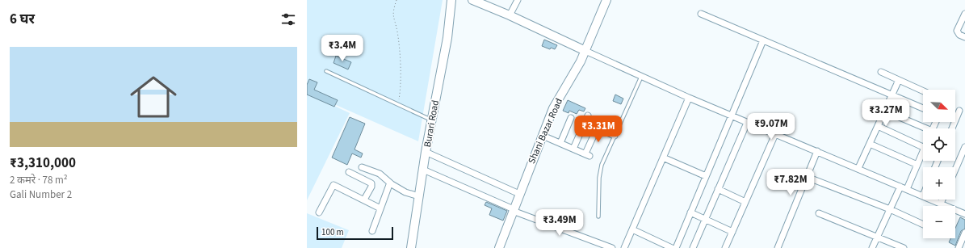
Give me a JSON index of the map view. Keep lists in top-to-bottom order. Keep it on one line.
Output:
{"streets":{"street":["Burari Road","Shani Bazar Road"]},"scale_bar":"100 m","north":"bottom right","page":{"heading":"6 घर","price":["₹3.4M","₹3.27M","₹9.07M","₹3.31M","₹7.82M","₹3.49M"],"list":[{"name":"₹3,310,000","note":"2 कमरे · 78 m² · Gali Number 2"}],"map_buttons":["+","−"],"scale":"100 m"}}
